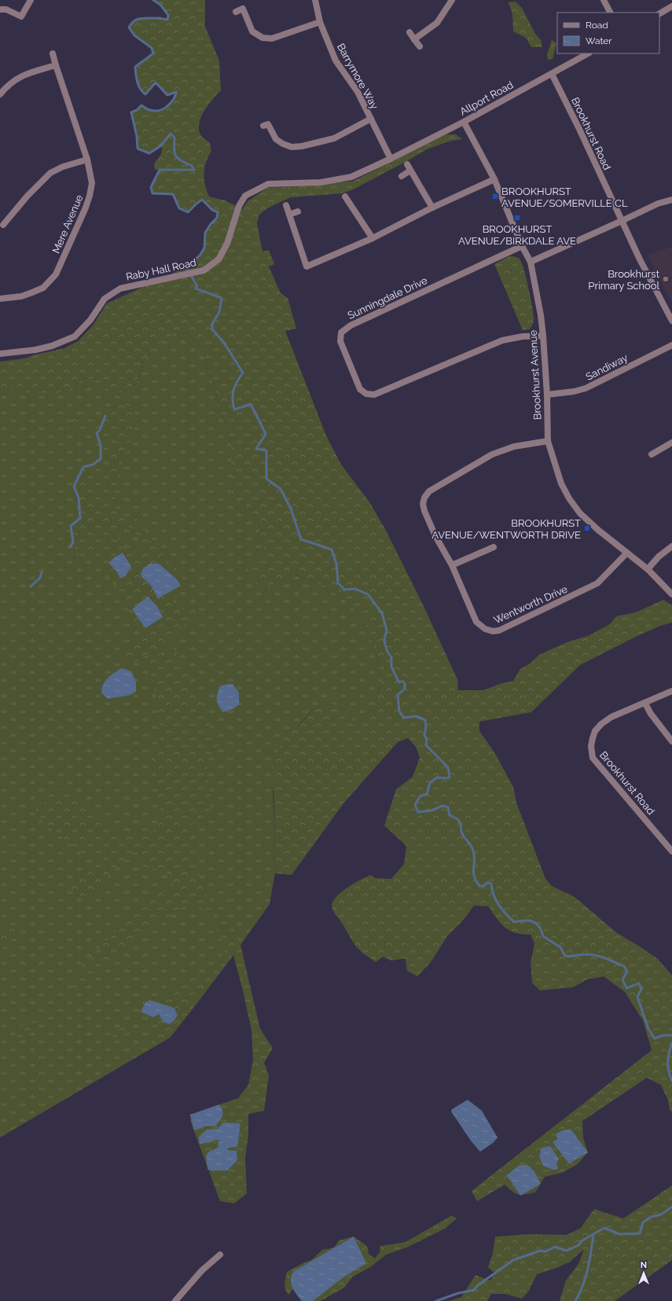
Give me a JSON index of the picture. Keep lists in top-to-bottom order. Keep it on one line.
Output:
{"streets":{"street":["Barrymore Way","Allport Road","Brookhurst Road","Mere Avenue","Raby Hall Road","Sunningdale Drive","Sandiway","Brookhurst Avenue","Wentworth Drive"]},"crossings":[["Barrymore Way","Allport Road"],["Barrymore Way","Raby Hall Road"],["Allport Road","Brookhurst Road"],["Allport Road","Raby Hall Road"],["Allport Road","Brookhurst Avenue"],["Sunningdale Drive","Brookhurst Avenue"],["Sandiway","Brookhurst Avenue"],["Brookhurst Avenue","Wentworth Drive"]],"places":{"transit":["BROOKHURST AVENUE/SOMERVILLE CL","BROOKHURST AVENUE/BIRKDALE AVE","BROOKHURST AVENUE/WENTWORTH DRIVE"],"other":["Brookhurst Primary School"]},"legend":["Road","Water"],"north":"top"}
